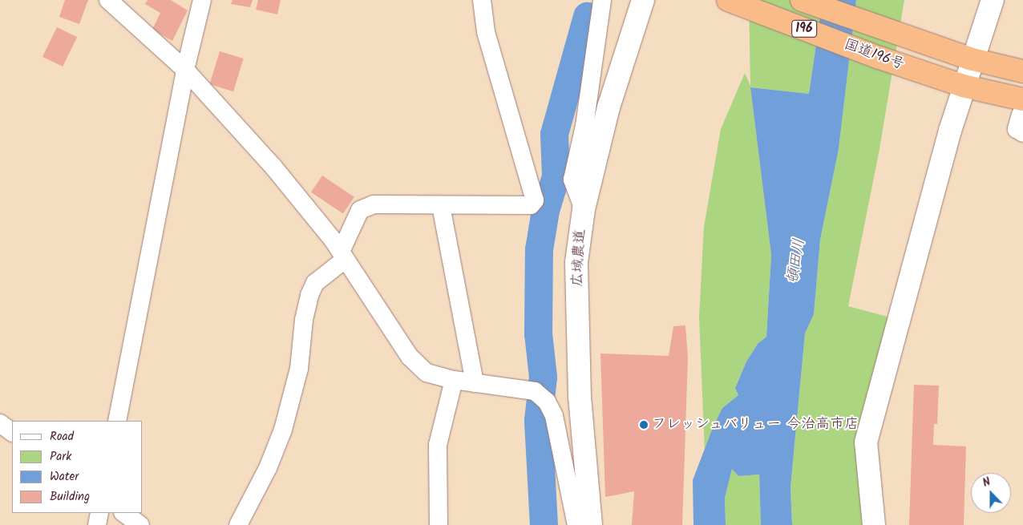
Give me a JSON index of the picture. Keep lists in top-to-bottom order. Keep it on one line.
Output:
{"streets":{"highway":["196","国道196号"],"street":["広域農道"]},"water":["頓田川"],"places":["フレッシュバリュー 今治高市店"],"legend":["Road","Park","Water","Building"],"north":"top"}
